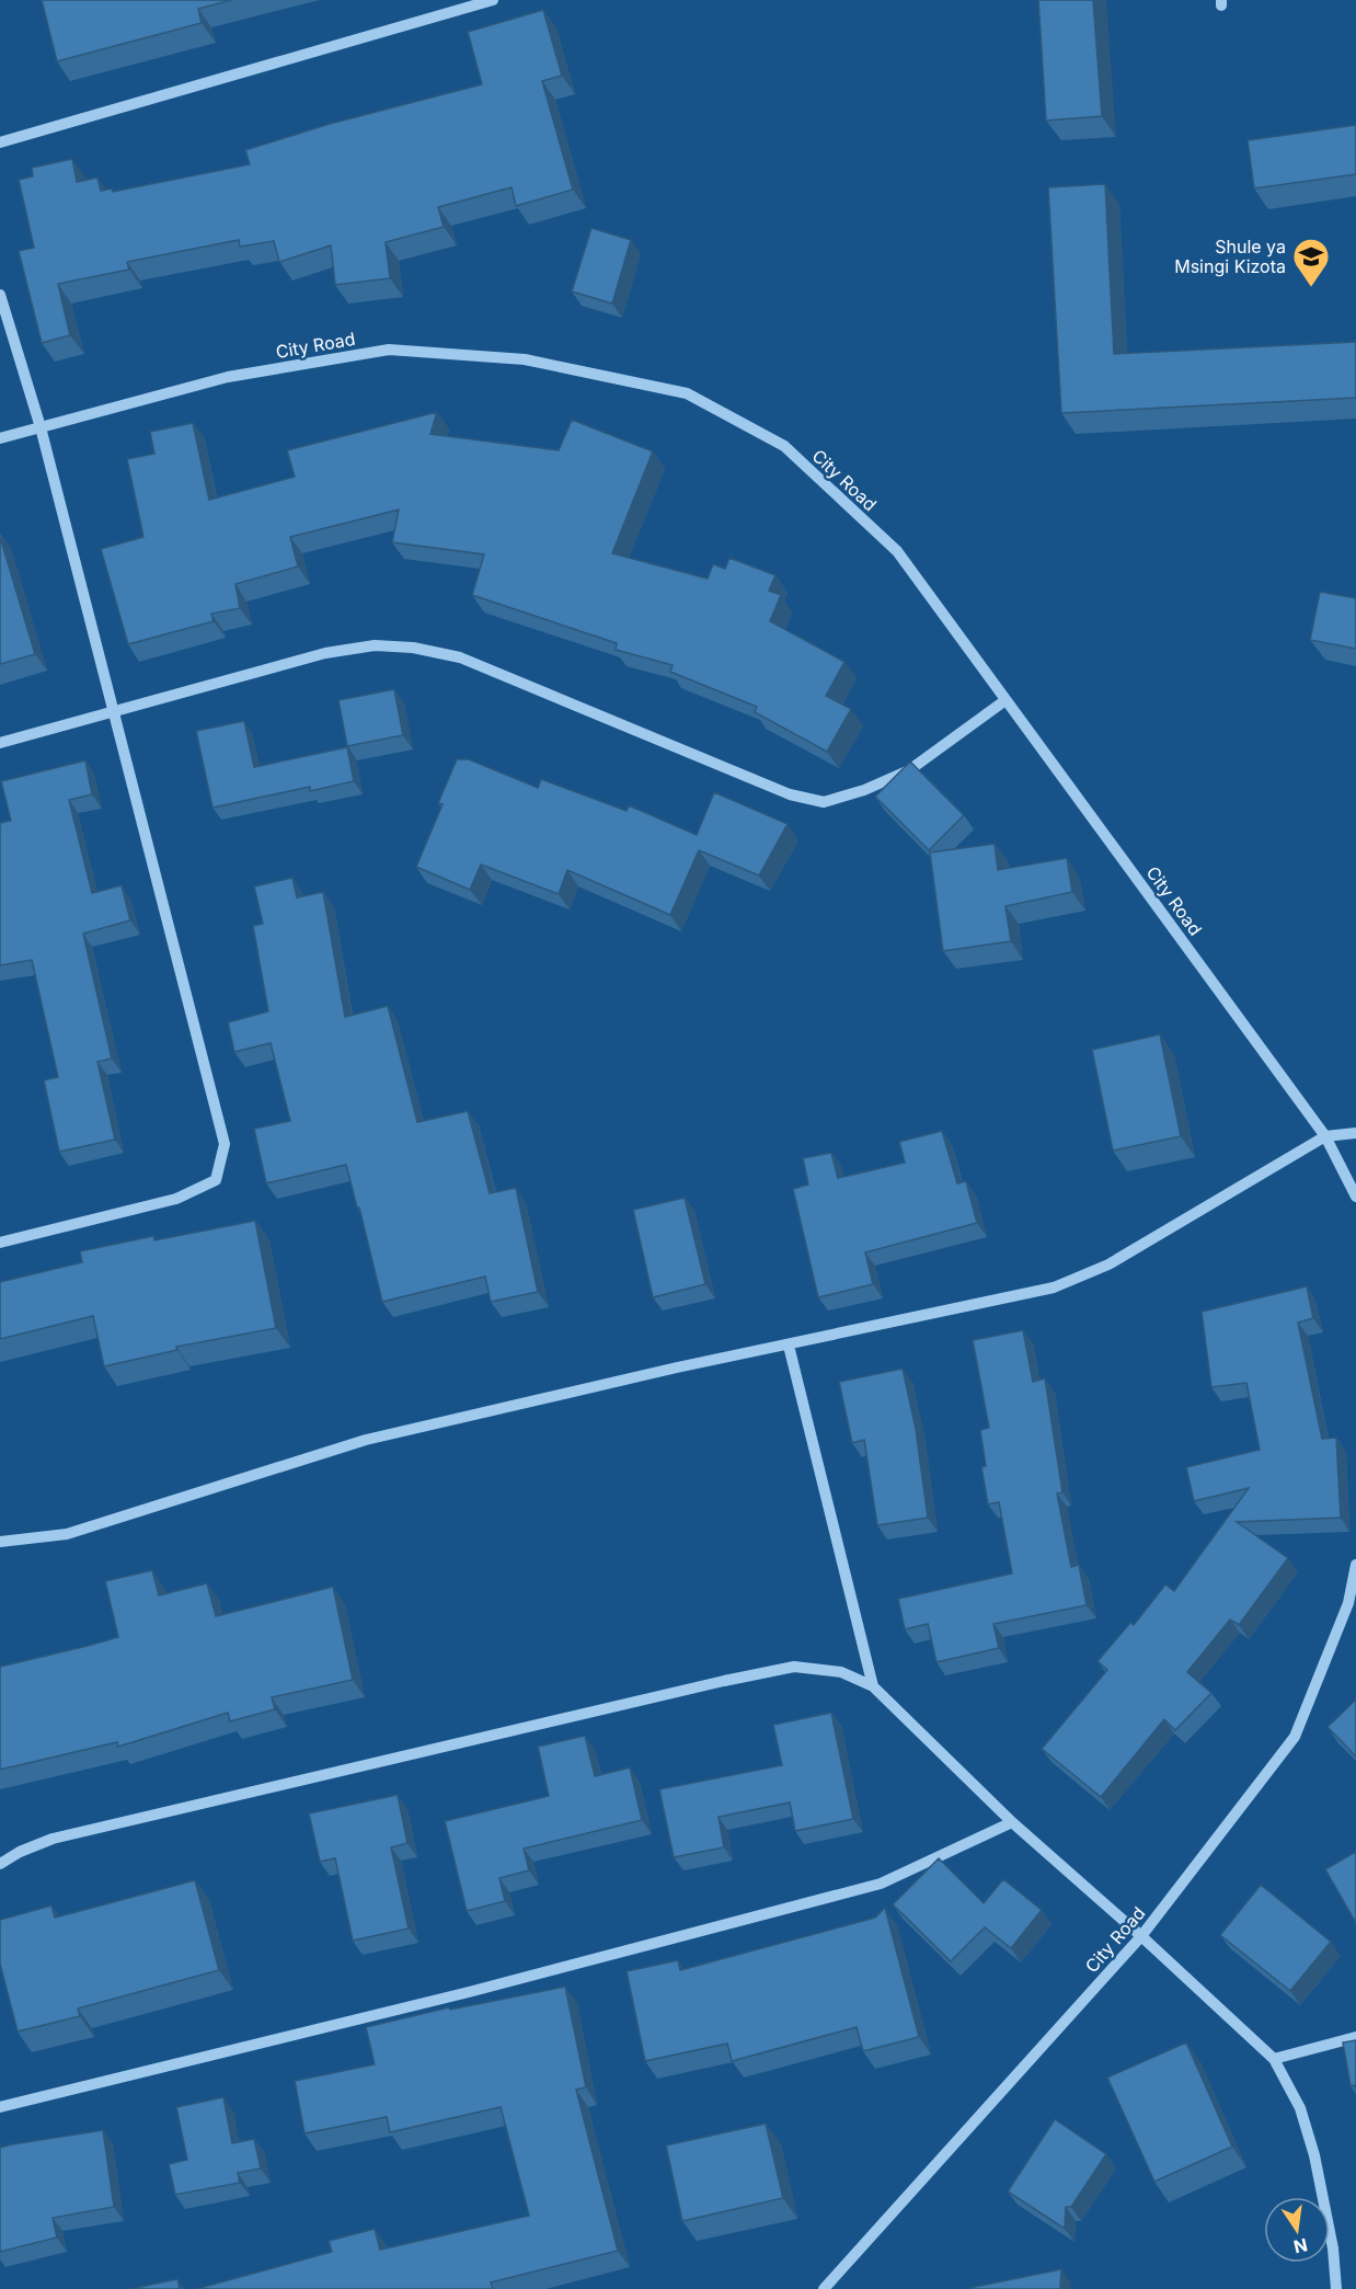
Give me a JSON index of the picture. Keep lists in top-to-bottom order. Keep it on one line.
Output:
{"streets":{"street":["City Road"]},"places":{"school or university":["Shule ya Msingi Kizota"]},"north":"bottom"}
